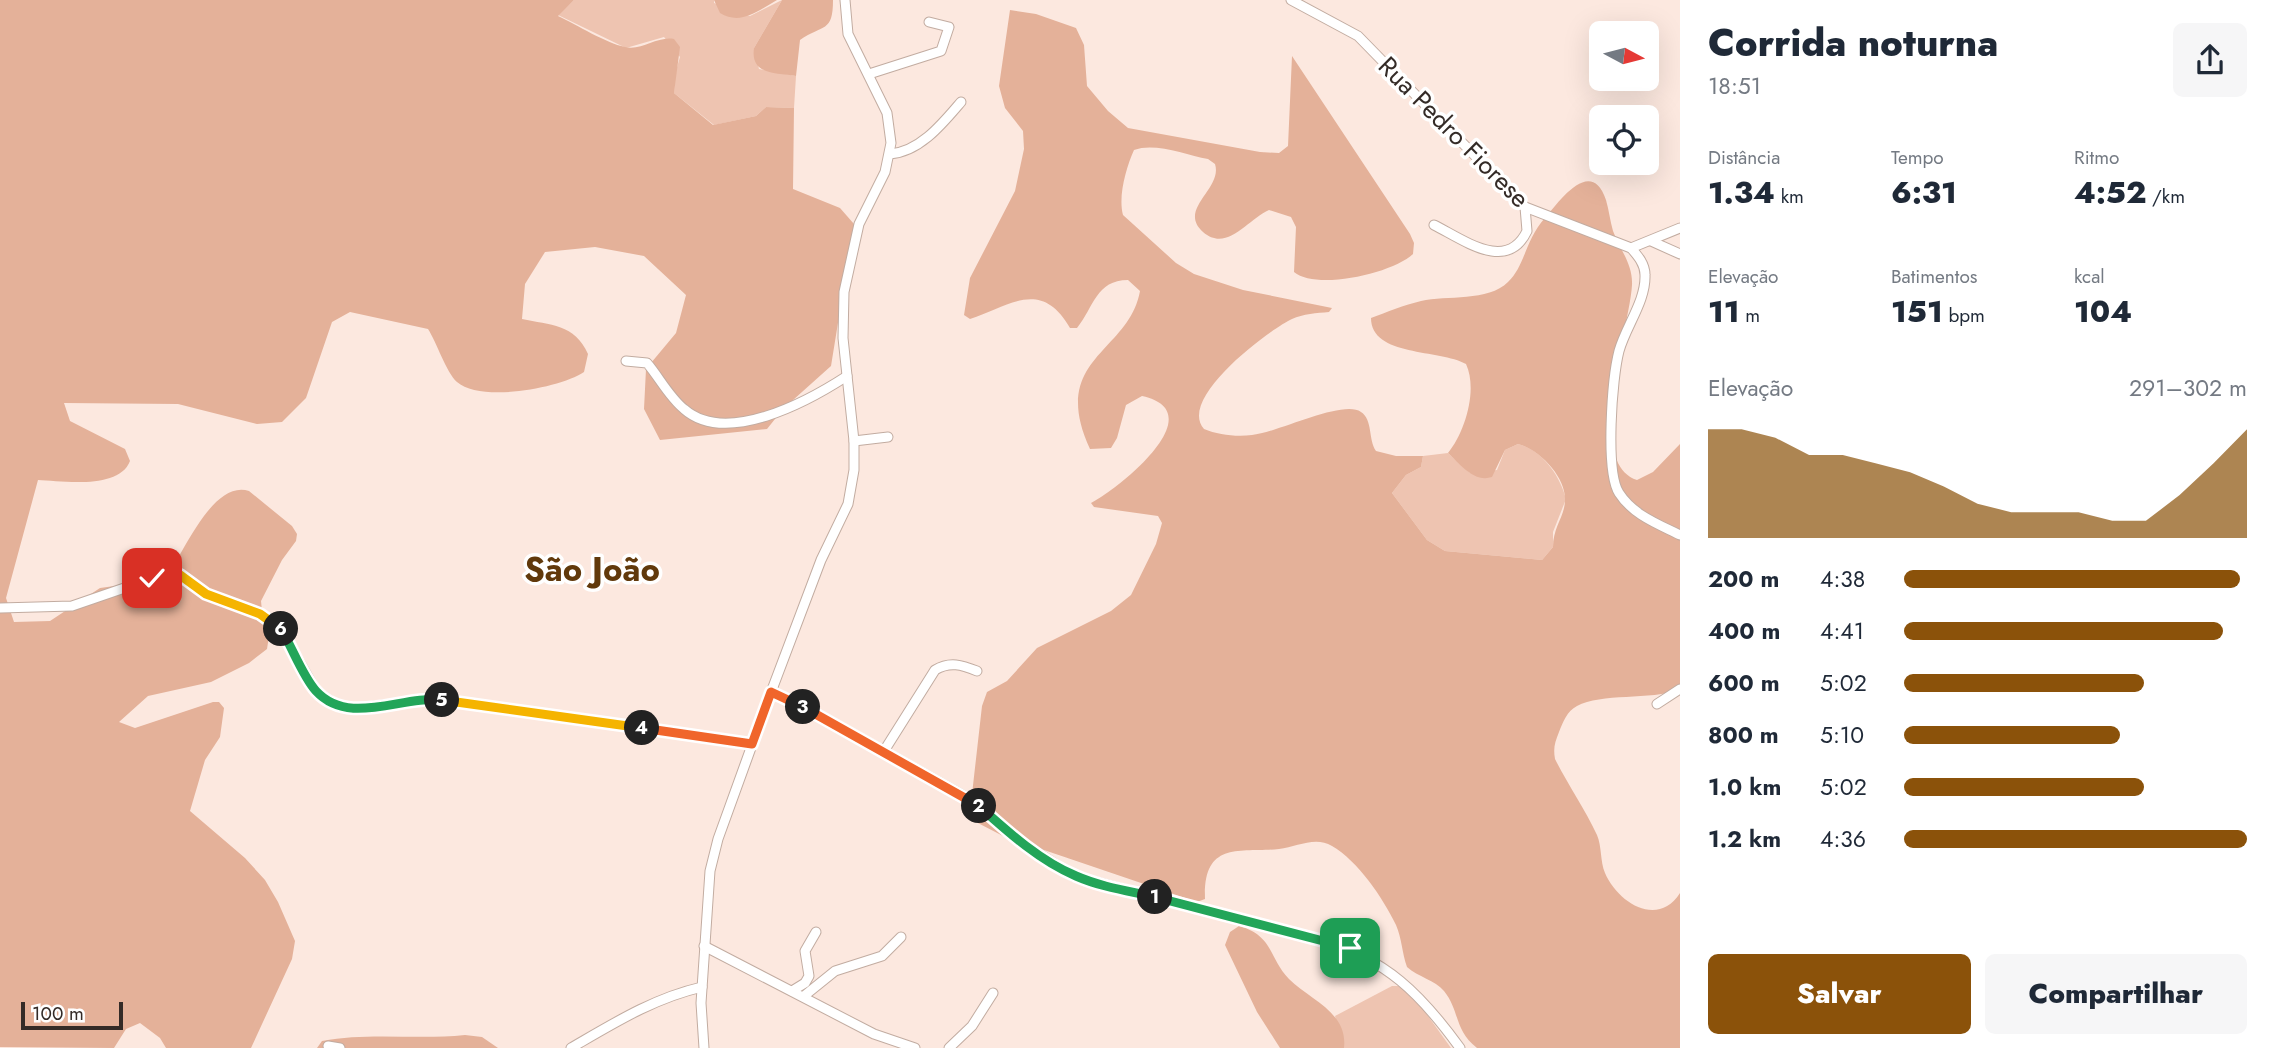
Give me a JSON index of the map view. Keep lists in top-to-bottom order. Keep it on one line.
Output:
{"streets":{"street":["Rua Pedro Fiorese"]},"districts":["São João"],"scale_bar":"100 m","north":"right","page":{"heading":["Corrida noturna","18:51"],"stats":[["Distância","1.34 km"],["Tempo","6:31"],["Ritmo","4:52 /km"],["Elevação","11 m"],["Batimentos","151 bpm"],["kcal","104"]],"chart":["Elevação","291–302 m"],"list":[{"name":"200 m","note":"4:38"},{"name":"400 m","note":"4:41"},{"name":"600 m","note":"5:02"},{"name":"800 m","note":"5:10"},{"name":"1.0 km","note":"5:02"},{"name":"1.2 km","note":"4:36"}],"pins":["6","5","3","4","2","1"],"buttons":["Salvar","Compartilhar"],"scale":"100 m"}}
